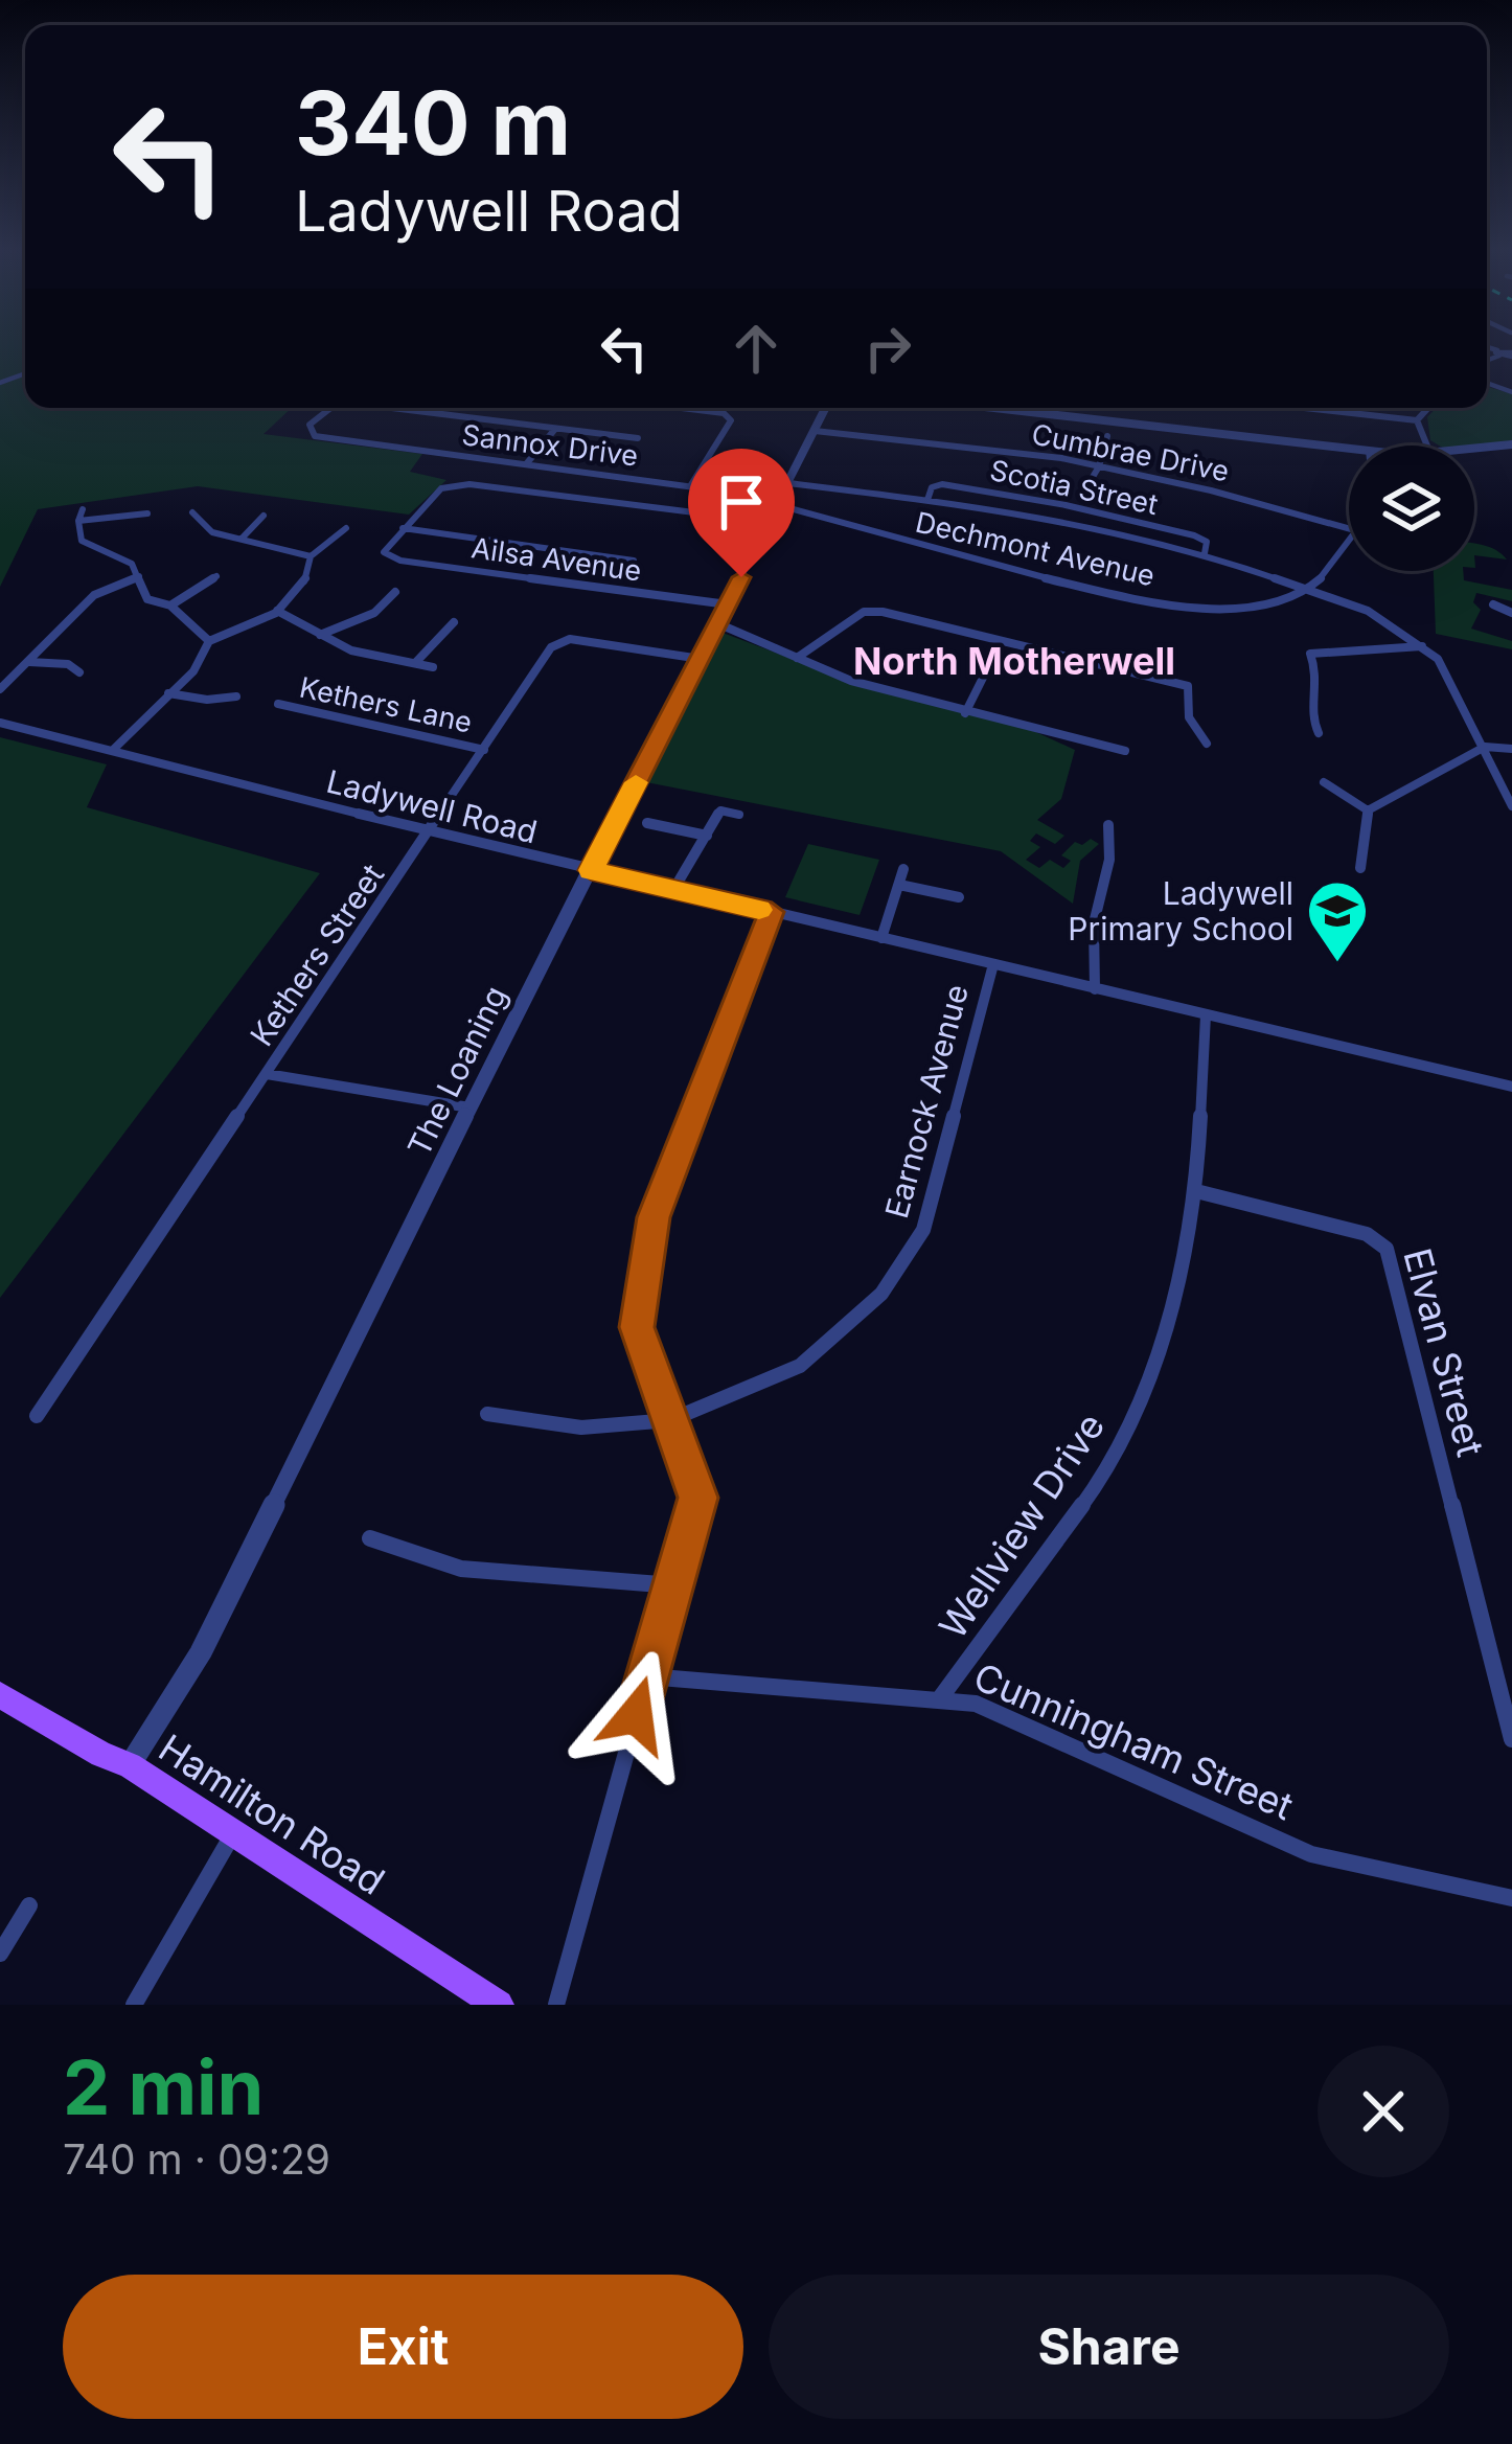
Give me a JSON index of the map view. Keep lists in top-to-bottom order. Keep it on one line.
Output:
{"streets":{"main road":["Hamilton Road"],"street":["Sannox Drive","Cumbrae Drive","Scotia Street","Dechmont Avenue","Ailsa Avenue","Kethers Lane","Ladywell Road","Kethers Street","The Loaning","Earnock Avenue","Elvan Street","Wellview Drive","Cunningham Street"]},"crossings":[["Sannox Drive","Dechmont Avenue"],["Sannox Drive","The Loaning"],["Cumbrae Drive","The Loaning"],["Scotia Street","Dechmont Avenue"],["Scotia Street","The Loaning"],["Dechmont Avenue","The Loaning"],["Ailsa Avenue","The Loaning"],["Kethers Lane","Kethers Street"],["Ladywell Road","Kethers Street"],["Ladywell Road","The Loaning"],["Ladywell Road","Earnock Avenue"],["Ladywell Road","Wellview Drive"],["Kethers Street","The Loaning"],["The Loaning","Hamilton Road"],["Elvan Street","Wellview Drive"],["Wellview Drive","Cunningham Street"]],"districts":["North Motherwell"],"places":{"school or university":["Ladywell Primary School"]},"page":{"turn":["340 m","Ladywell Road"],"heading":["2 min","740 m · 09:29"],"buttons":["Exit","Share"]}}
